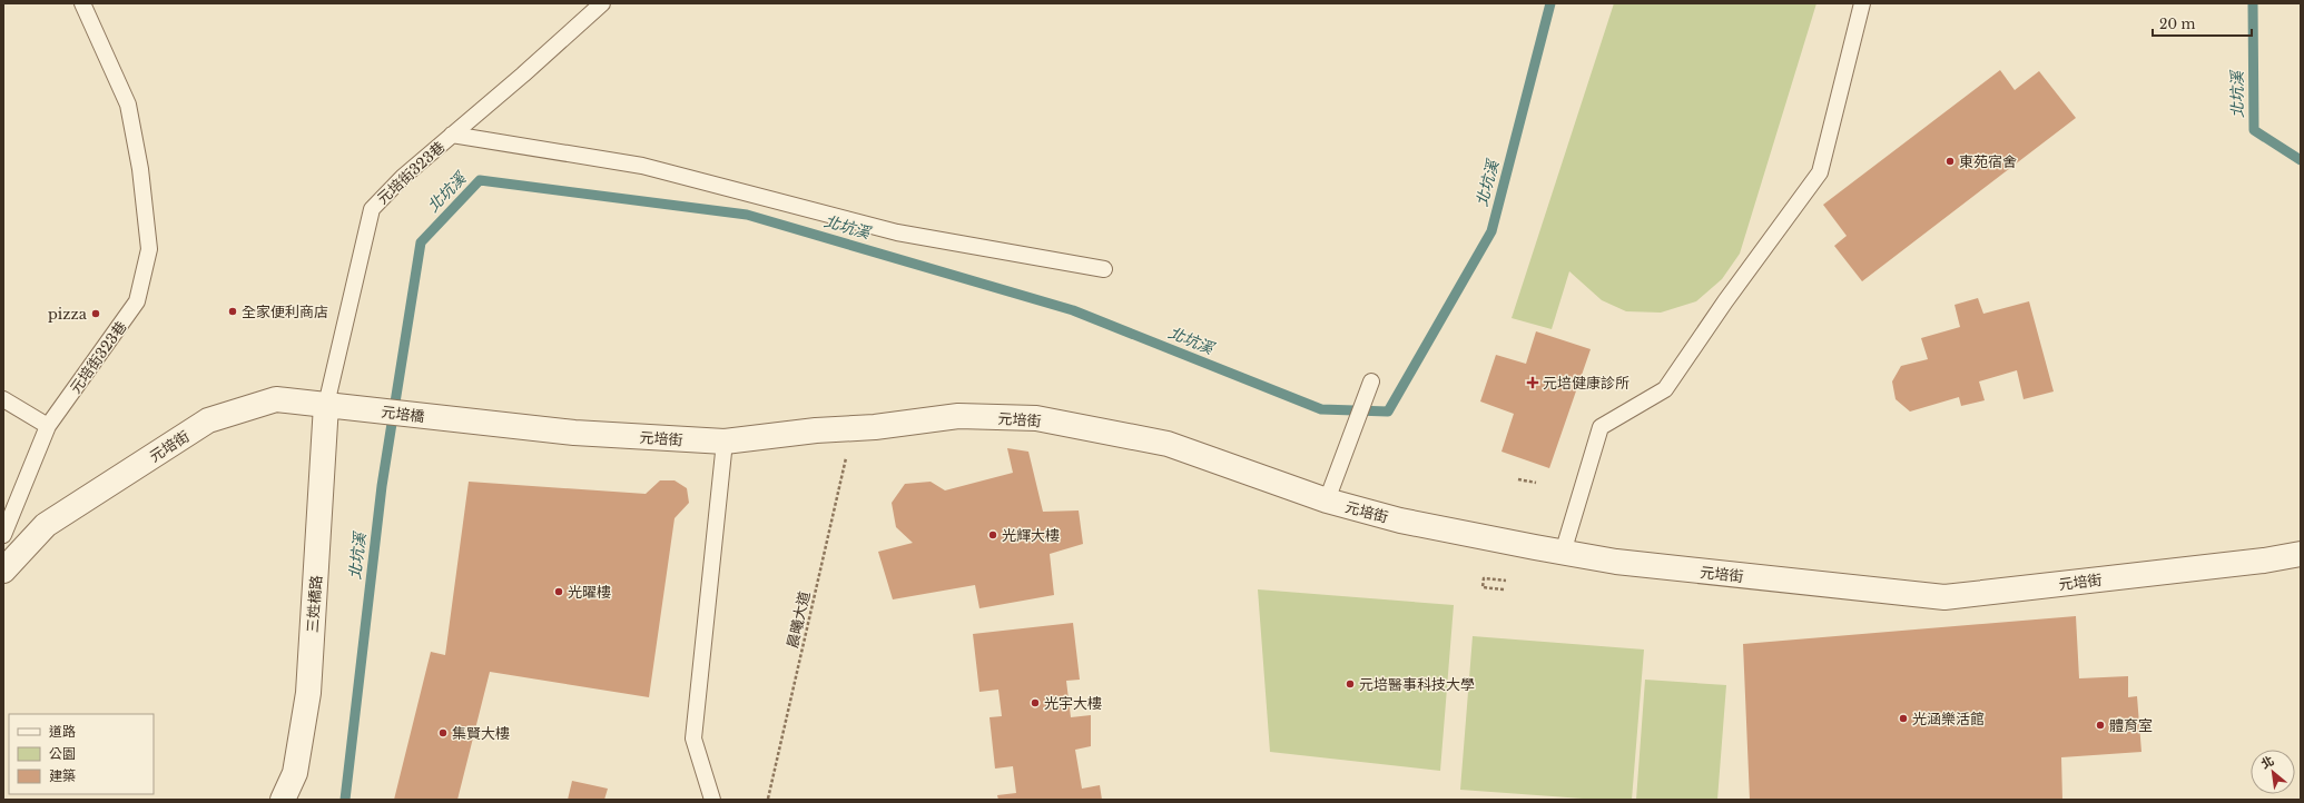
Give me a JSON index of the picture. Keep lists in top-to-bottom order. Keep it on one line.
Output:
{"streets":{"street":["元培橋","元培街","三姓橋路"],"lane":["元培街323巷"],"path":["晨曦大道"]},"crossings":[["元培街323巷","元培街"],["元培街323巷","三姓橋路"],["元培橋","元培街"],["元培街","三姓橋路"]],"water":["北坑溪"],"places":{"other":["東苑宿舍","全家便利商店","pizza","光輝大樓","光曜樓","元培醫事科技大學","光宇大樓","光涵樂活館","體育室","集賢大樓"],"health":["元培健康診所"]},"legend":["道路","公園","建築"],"scale_bar":"20 m","north":"top left"}
